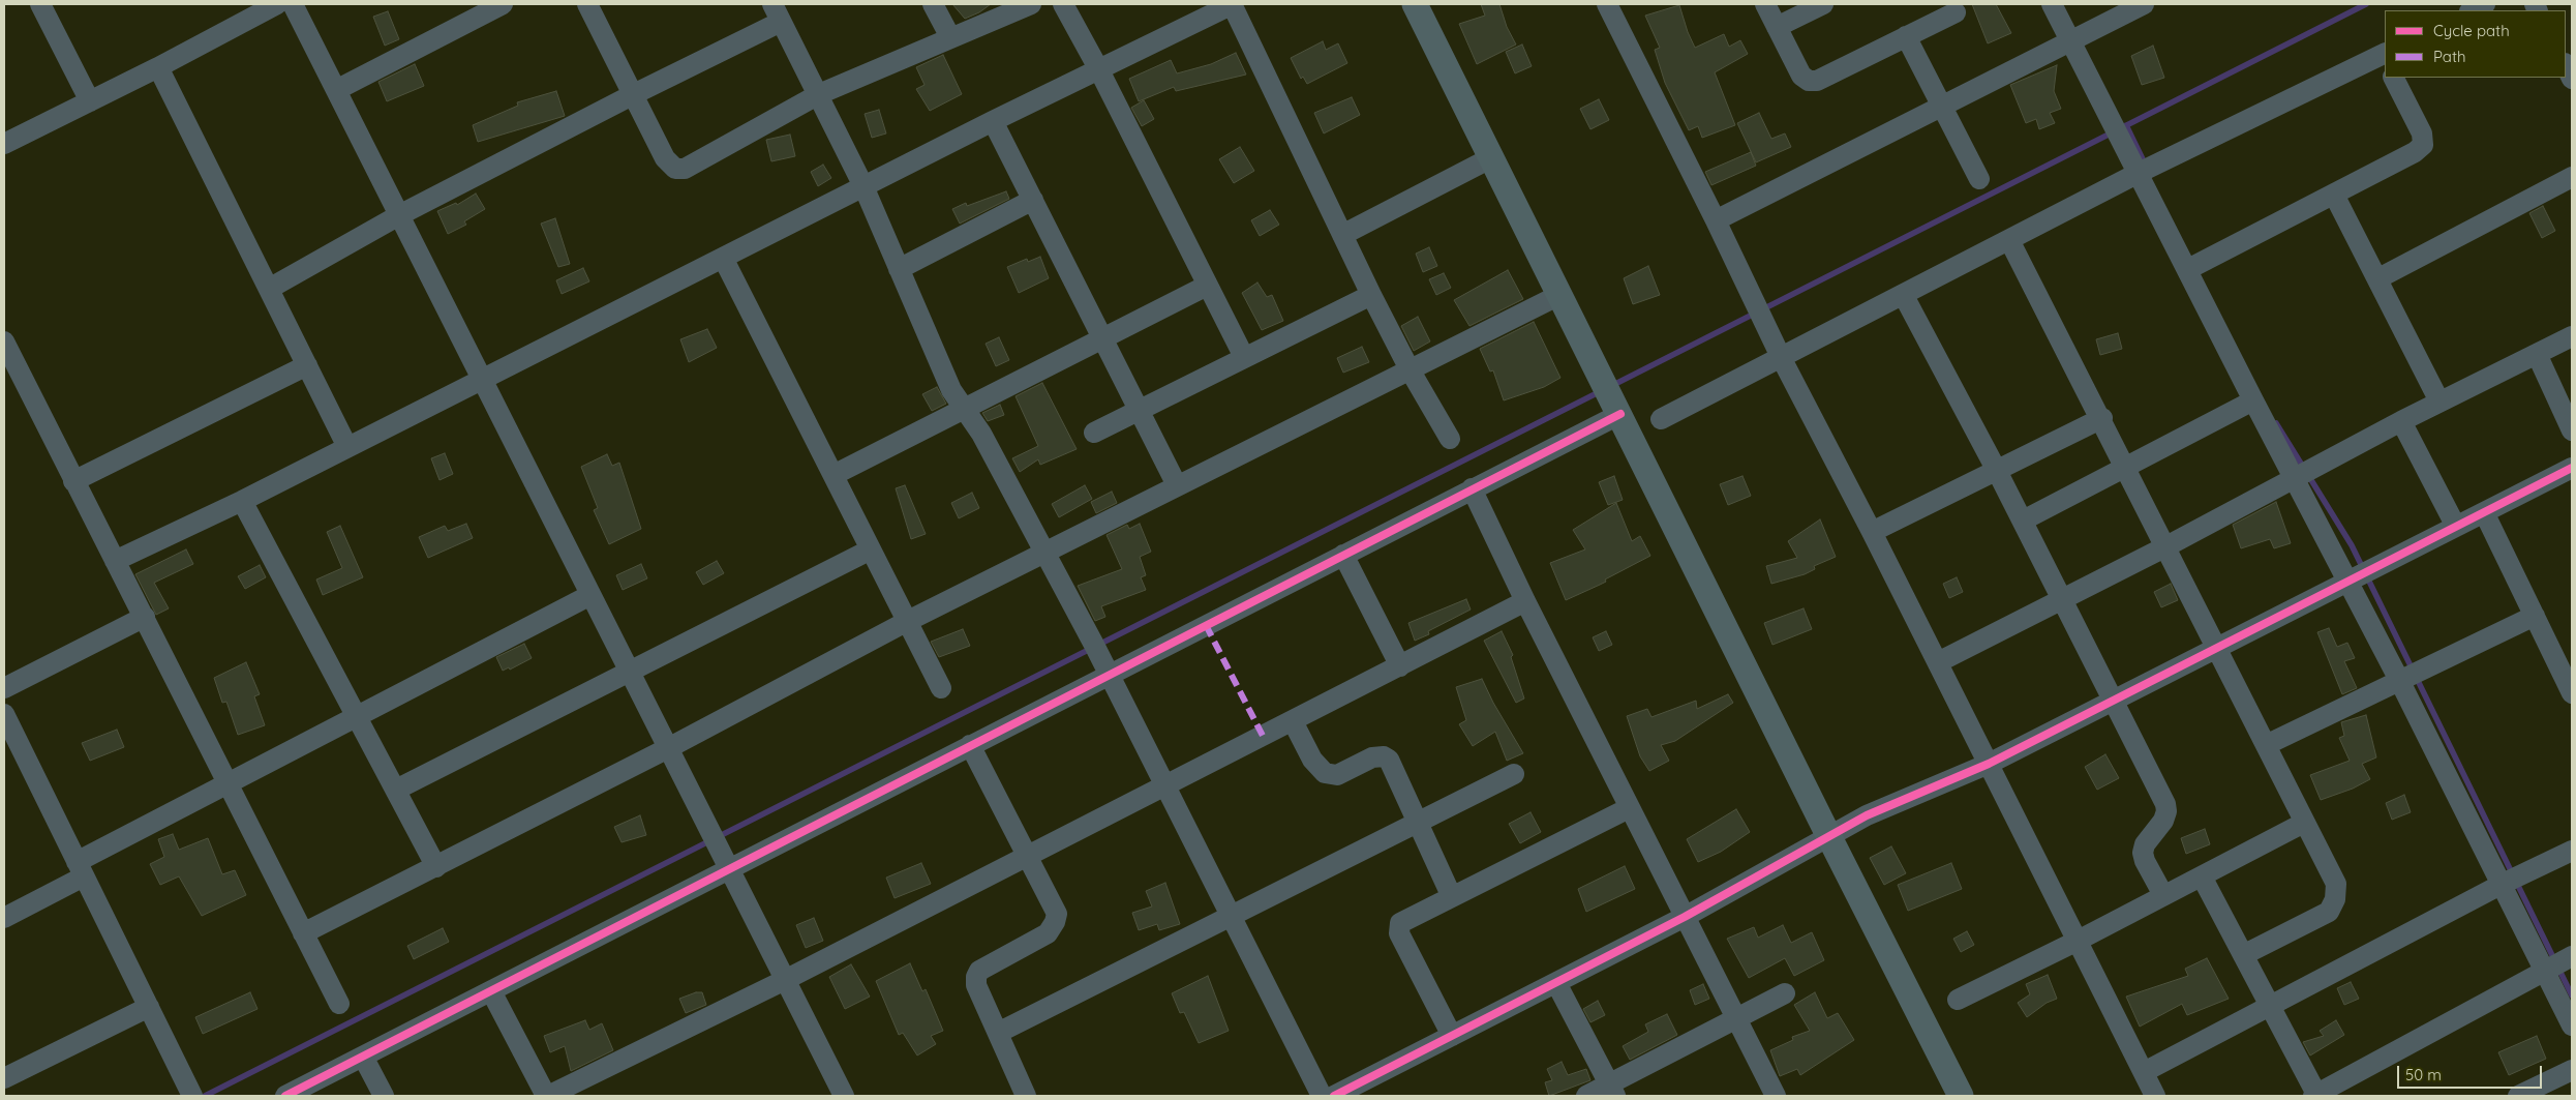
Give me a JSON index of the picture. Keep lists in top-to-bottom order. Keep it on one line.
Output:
{"legend":["Cycle path","Path"],"scale_bar":"50 m"}
